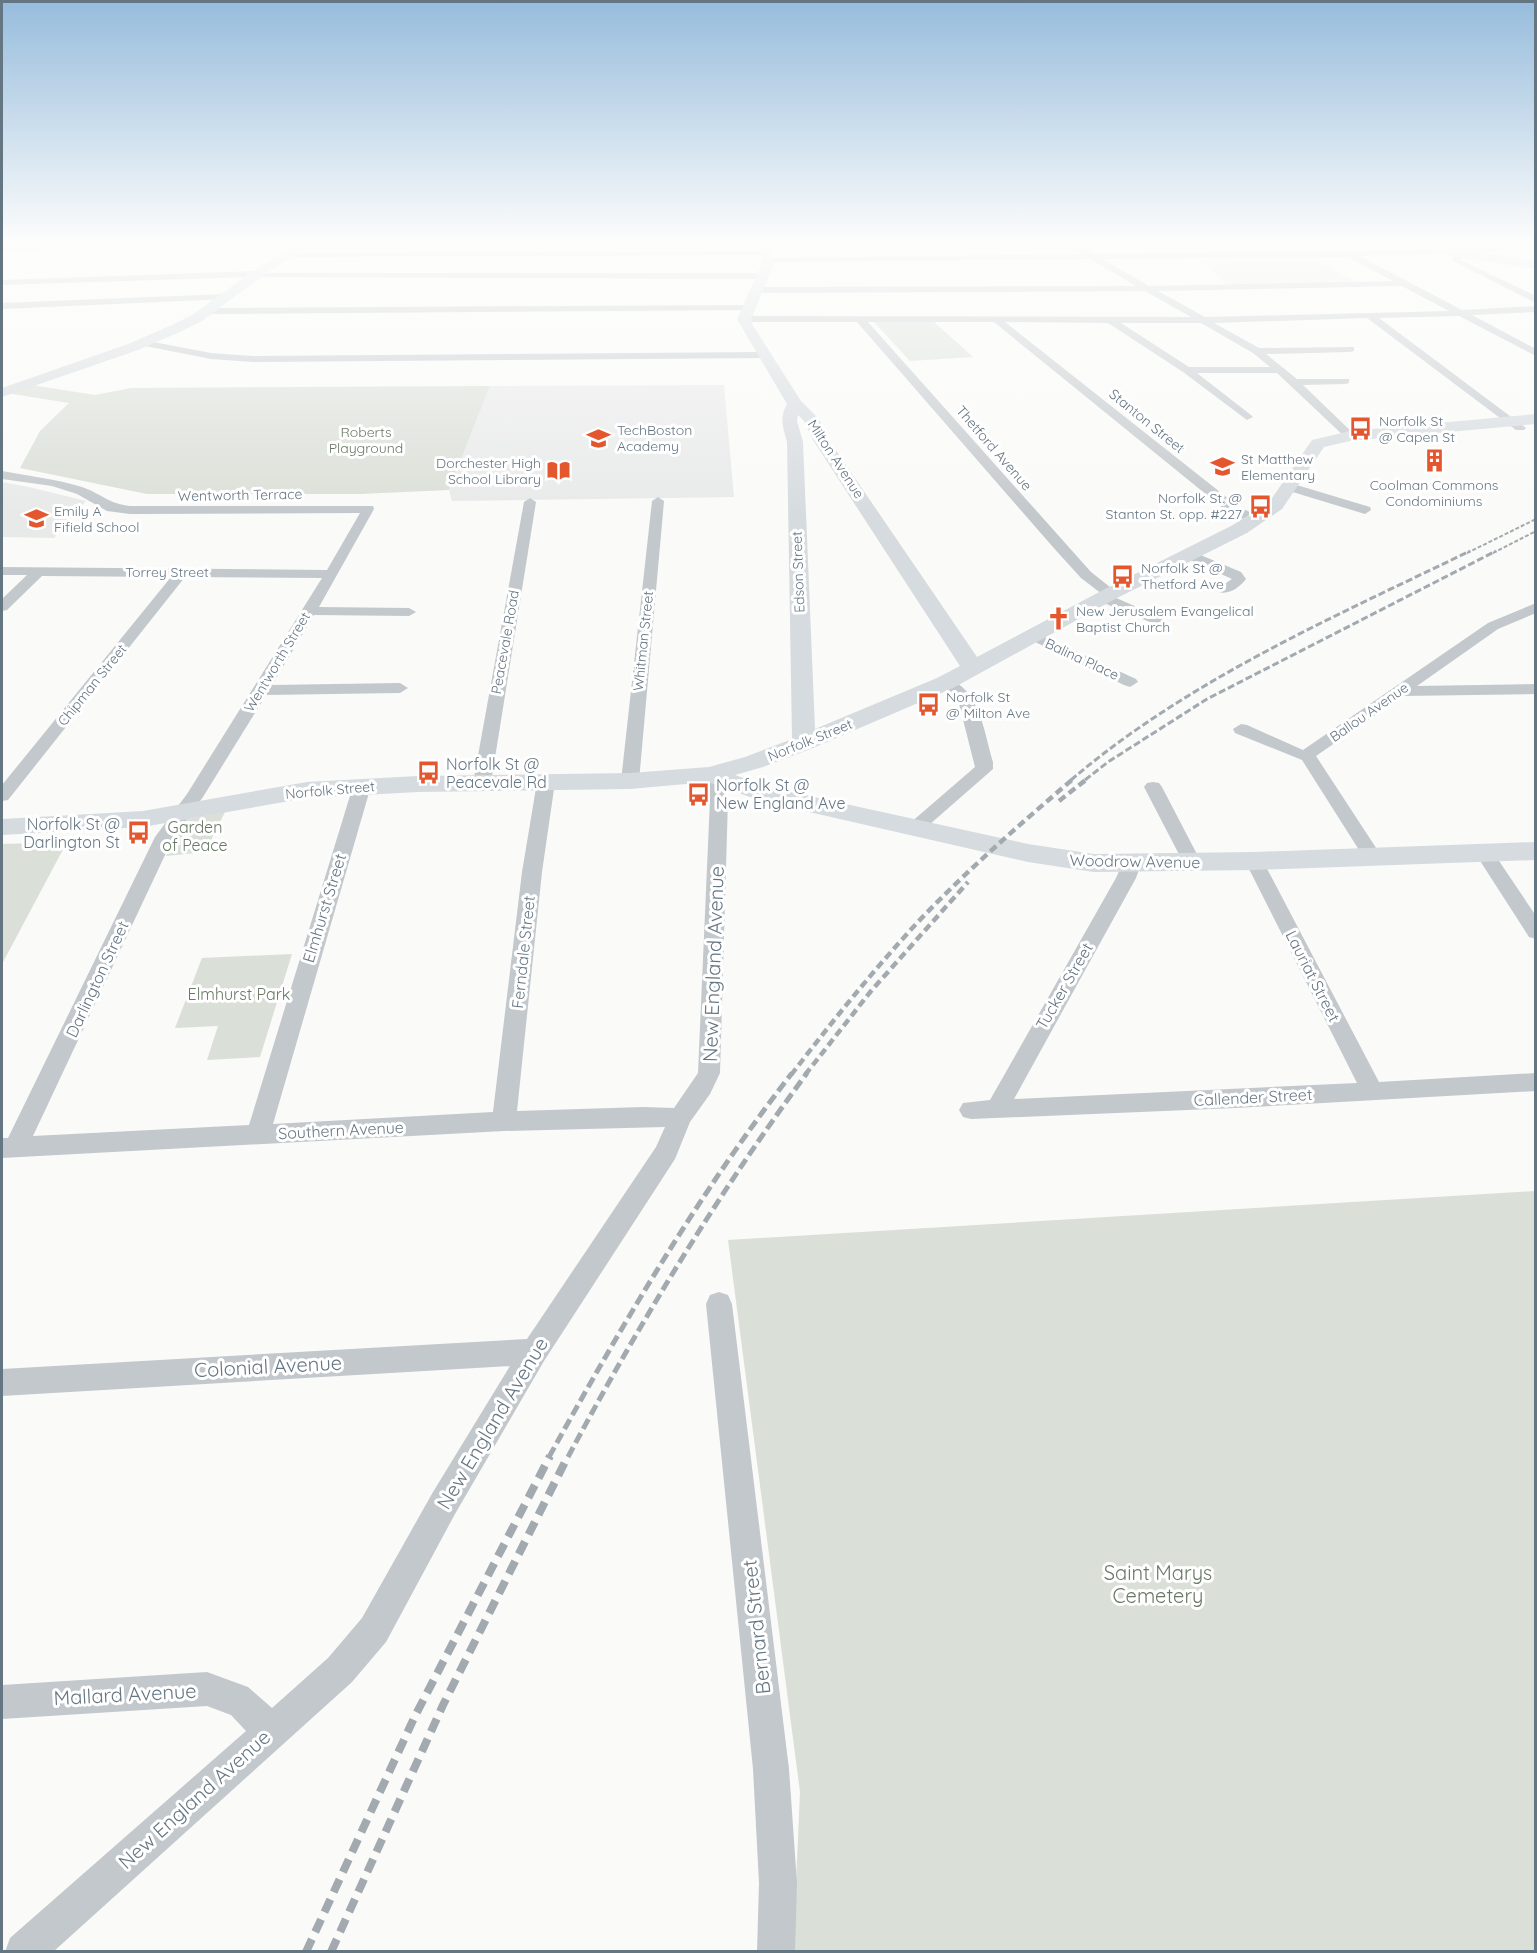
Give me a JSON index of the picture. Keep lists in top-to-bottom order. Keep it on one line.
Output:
{"streets":{"street":["Stanton Street","Thetford Avenue","Milton Avenue","Wentworth Terrace","Torrey Street","Edson Street","Whitman Street","Peacevale Road","Balina Place","Wentworth Street","Chipman Street","Ballou Avenue","Norfolk Street","Woodrow Avenue","Elmhurst Street","Ferndale Street","New England Avenue","Lauriat Street","Darlington Street","Tucker Street","Callender Street","Southern Avenue","Colonial Avenue","Bernard Street","Mallard Avenue"]},"crossings":[["Stanton Street","Norfolk Street"],["Thetford Avenue","Norfolk Street"],["Milton Avenue","Edson Street"],["Milton Avenue","Norfolk Street"],["Wentworth Terrace","Wentworth Street"],["Torrey Street","Wentworth Street"],["Torrey Street","Chipman Street"],["Edson Street","Norfolk Street"],["Whitman Street","Norfolk Street"],["Peacevale Road","Norfolk Street"],["Balina Place","Norfolk Street"],["Wentworth Street","Norfolk Street"],["Wentworth Street","Darlington Street"],["Norfolk Street","Woodrow Avenue"],["Norfolk Street","Elmhurst Street"],["Norfolk Street","Ferndale Street"],["Norfolk Street","New England Avenue"],["Norfolk Street","Darlington Street"],["Woodrow Avenue","New England Avenue"],["Woodrow Avenue","Lauriat Street"],["Woodrow Avenue","Tucker Street"],["Elmhurst Street","Southern Avenue"],["Ferndale Street","Southern Avenue"],["New England Avenue","Southern Avenue"],["New England Avenue","Colonial Avenue"],["New England Avenue","Mallard Avenue"],["Lauriat Street","Callender Street"],["Darlington Street","Southern Avenue"],["Tucker Street","Callender Street"]],"parks":["Roberts Playground","Garden of Peace","Elmhurst Park","Saint Marys Cemetery"],"places":{"bus stop":["Norfolk St @ Capen St","Norfolk St. @ Stanton St. opp. #227","Norfolk St @ Thetford Ave","Norfolk St @ Milton Ave","Norfolk St @ Peacevale Rd","Norfolk St @ New England Ave","Norfolk St @ Darlington St"],"school or university":["TechBoston Academy","St Matthew Elementary","Emily A Fifield School"],"building":["Coolman Commons Condominiums"],"library":["Dorchester High School Library"],"church":["New Jerusalem Evangelical Baptist Church"]}}
